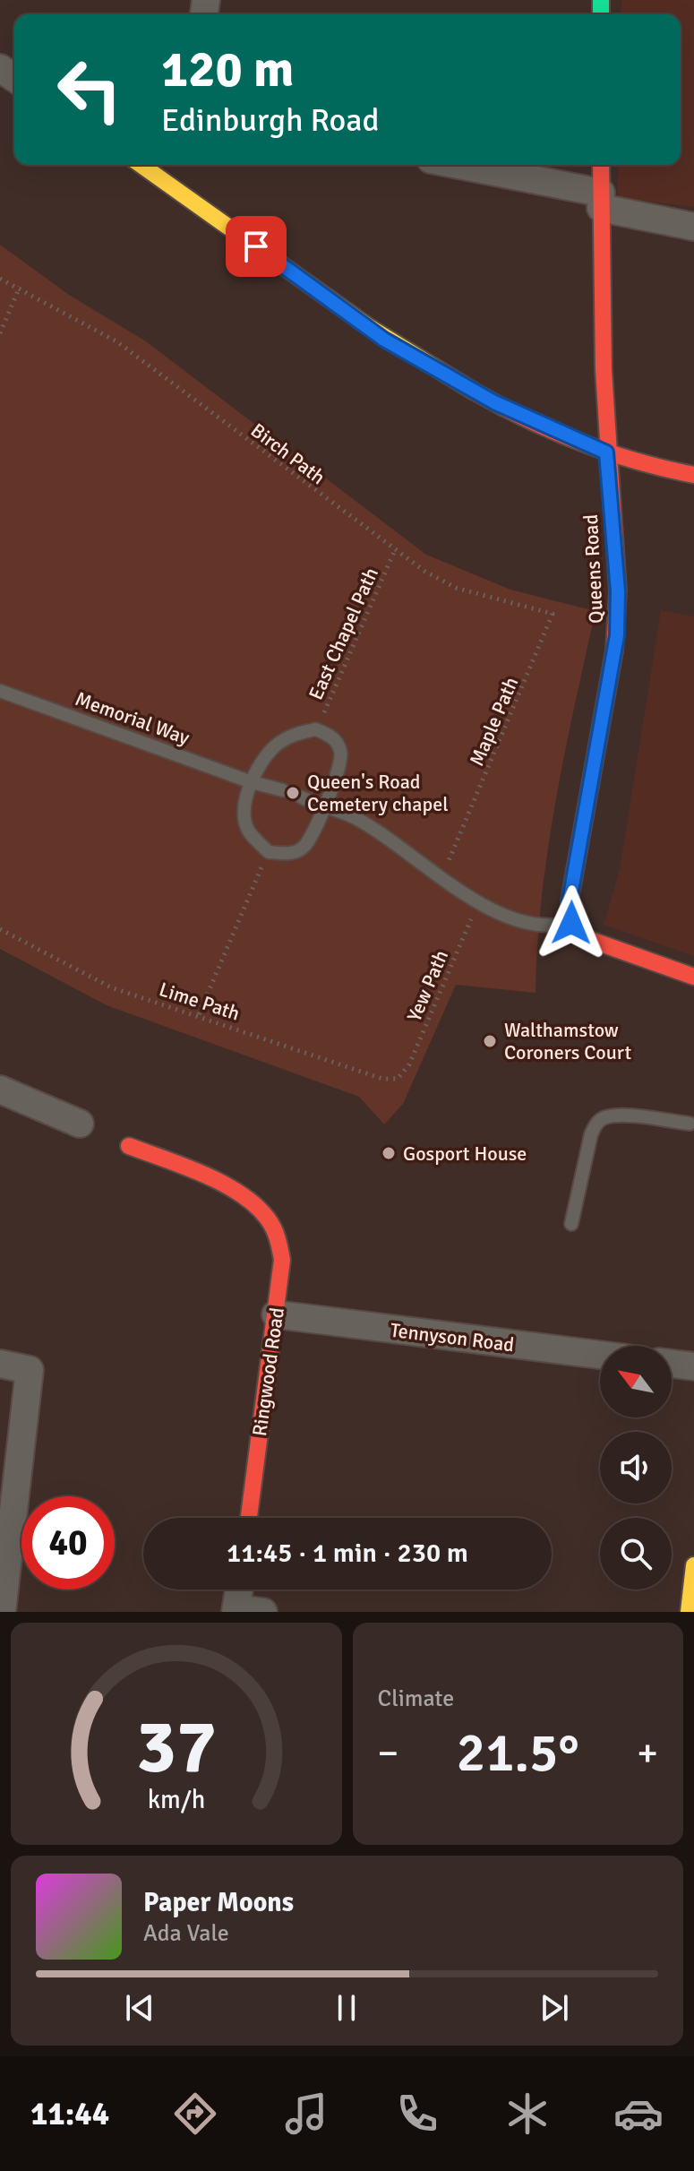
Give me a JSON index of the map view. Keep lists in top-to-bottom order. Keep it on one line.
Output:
{"streets":{"street":["Queens Road","Tennyson Road","Ringwood Road"],"lane":["Memorial Way"],"path":["Birch Path","East Chapel Path","Maple Path","Yew Path","Lime Path"]},"crossings":[["Birch Path","East Chapel Path"],["Birch Path","Maple Path"],["East Chapel Path","Memorial Way"],["Yew Path","Lime Path"],["Tennyson Road","Ringwood Road"]],"places":["Queen's Road Cemetery chapel","Walthamstow Coroners Court","Gosport House"],"north":"top left","page":{"turn":["120 m","Edinburgh Road"],"limit":"40","trip":"11:45 · 1 min · 230 m","tile":"Climate","heat":["−","21.5°","+"],"song":["Paper Moons","Ada Vale"],"tabs":"11:44","gauge":["37","km/h"]}}
